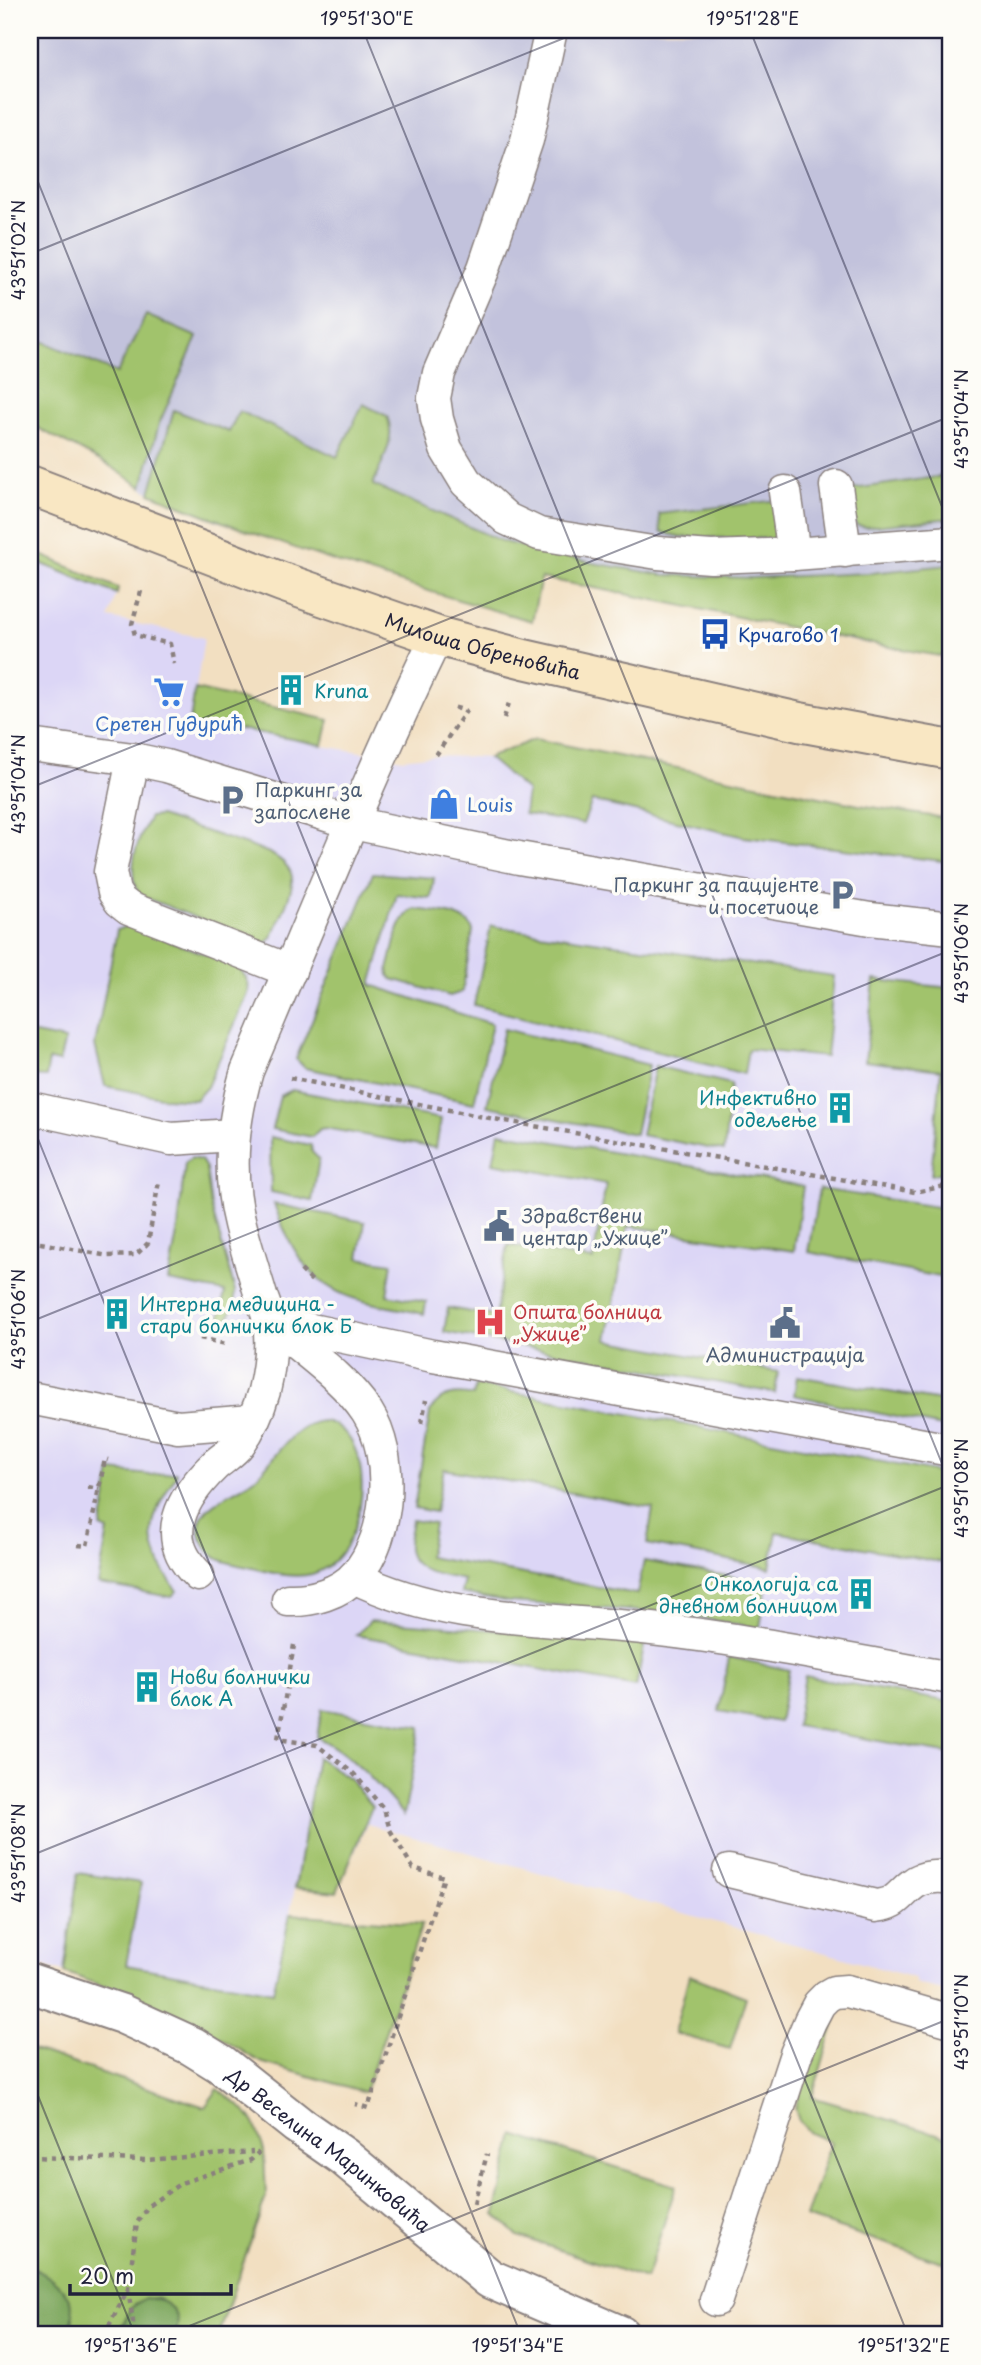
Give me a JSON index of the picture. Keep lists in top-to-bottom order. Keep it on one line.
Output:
{"streets":{"street":["Милоша Обреновића","Др Веселина Маринковића"]},"places":{"bus stop":["Крчагово 1"],"building":["Kruna","Инфективно одељење","Интерна медицина - стари болнички блок Б","Онкологија са дневном болницом","Нови болнички блок А"],"supermarket":["Сретен Гудурић"],"parking":["Паркинг за запослене","Паркинг за пацијенте и посетиоце"],"shop":["Louis"],"public building":["Здравствени центар „Ужице”","Администрација"],"hospital":["Општа болница „Ужице”"]},"scale_bar":"20 m","coordinates":["19°51'30\"E","19°51'28\"E","43°51'02\"N","43°51'04\"N","43°51'06\"N","43°51'08\"N","43°51'10\"N","19°51'36\"E","19°51'34\"E","19°51'32\"E"]}
